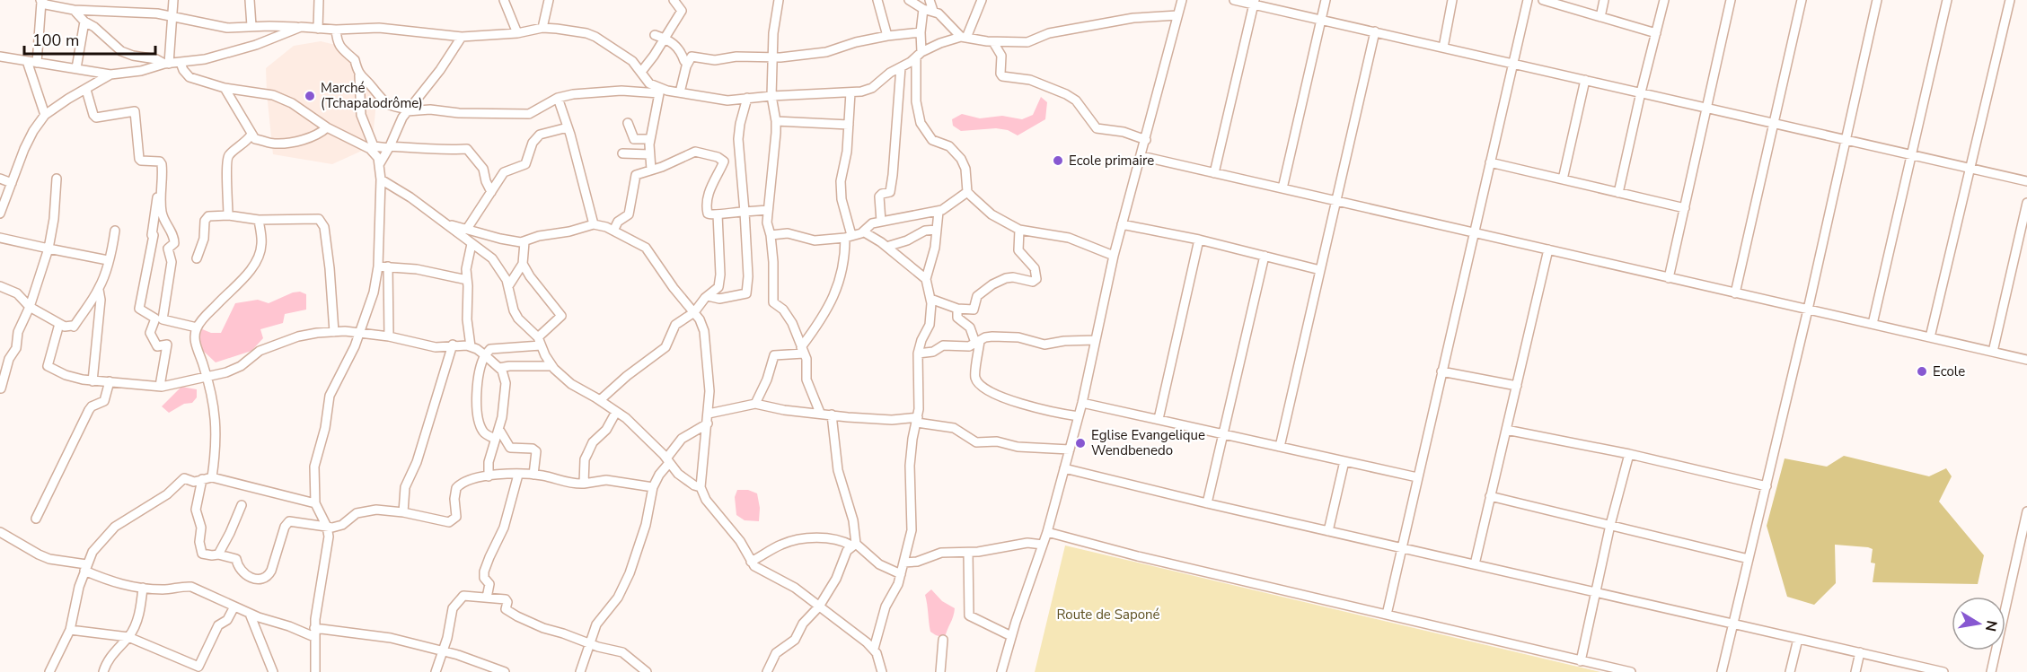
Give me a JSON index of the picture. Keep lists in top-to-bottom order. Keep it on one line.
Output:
{"parks":["Route de Saponé"],"places":["Marché (Tchapalodrôme)","Ecole primaire","Ecole","Eglise Evangelique Wendbenedo"],"scale_bar":"100 m","north":"right"}
